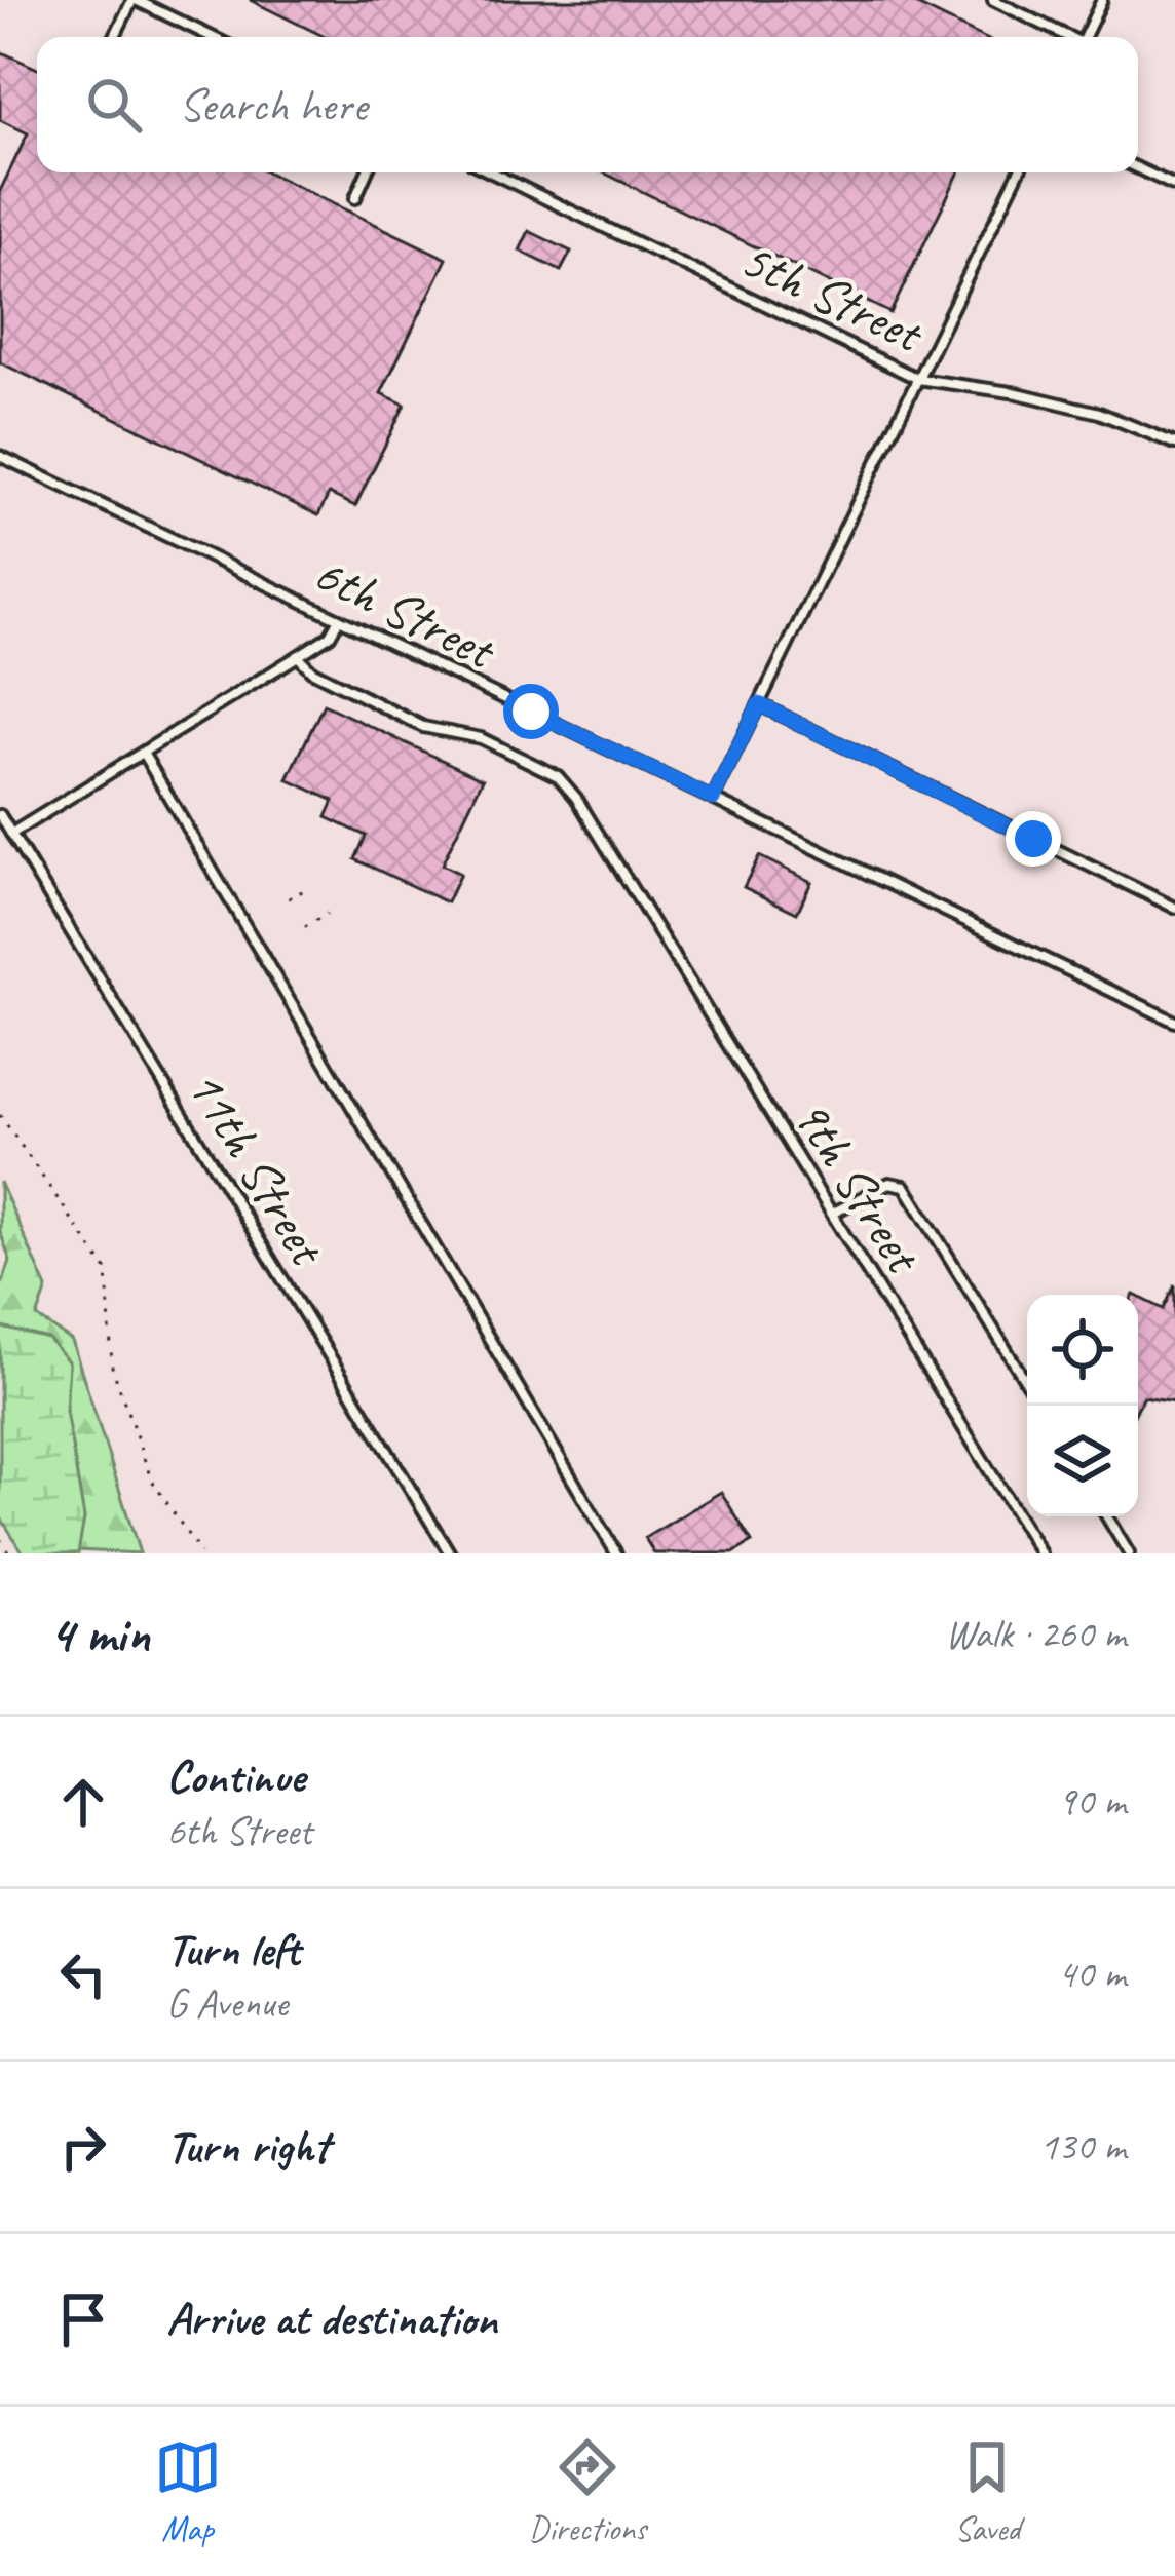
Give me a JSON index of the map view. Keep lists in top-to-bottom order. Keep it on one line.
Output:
{"streets":{"lane":["5th Street","6th Street","11th Street","9th Street"]},"page":{"search":"Search here","heading":["4 min","Walk · 260 m"],"list":[["Continue","6th Street","90 m"],["Turn left","G Avenue","40 m"],["Turn right","130 m"],"Arrive at destination"],"nav":["Map","Directions","Saved"]}}
